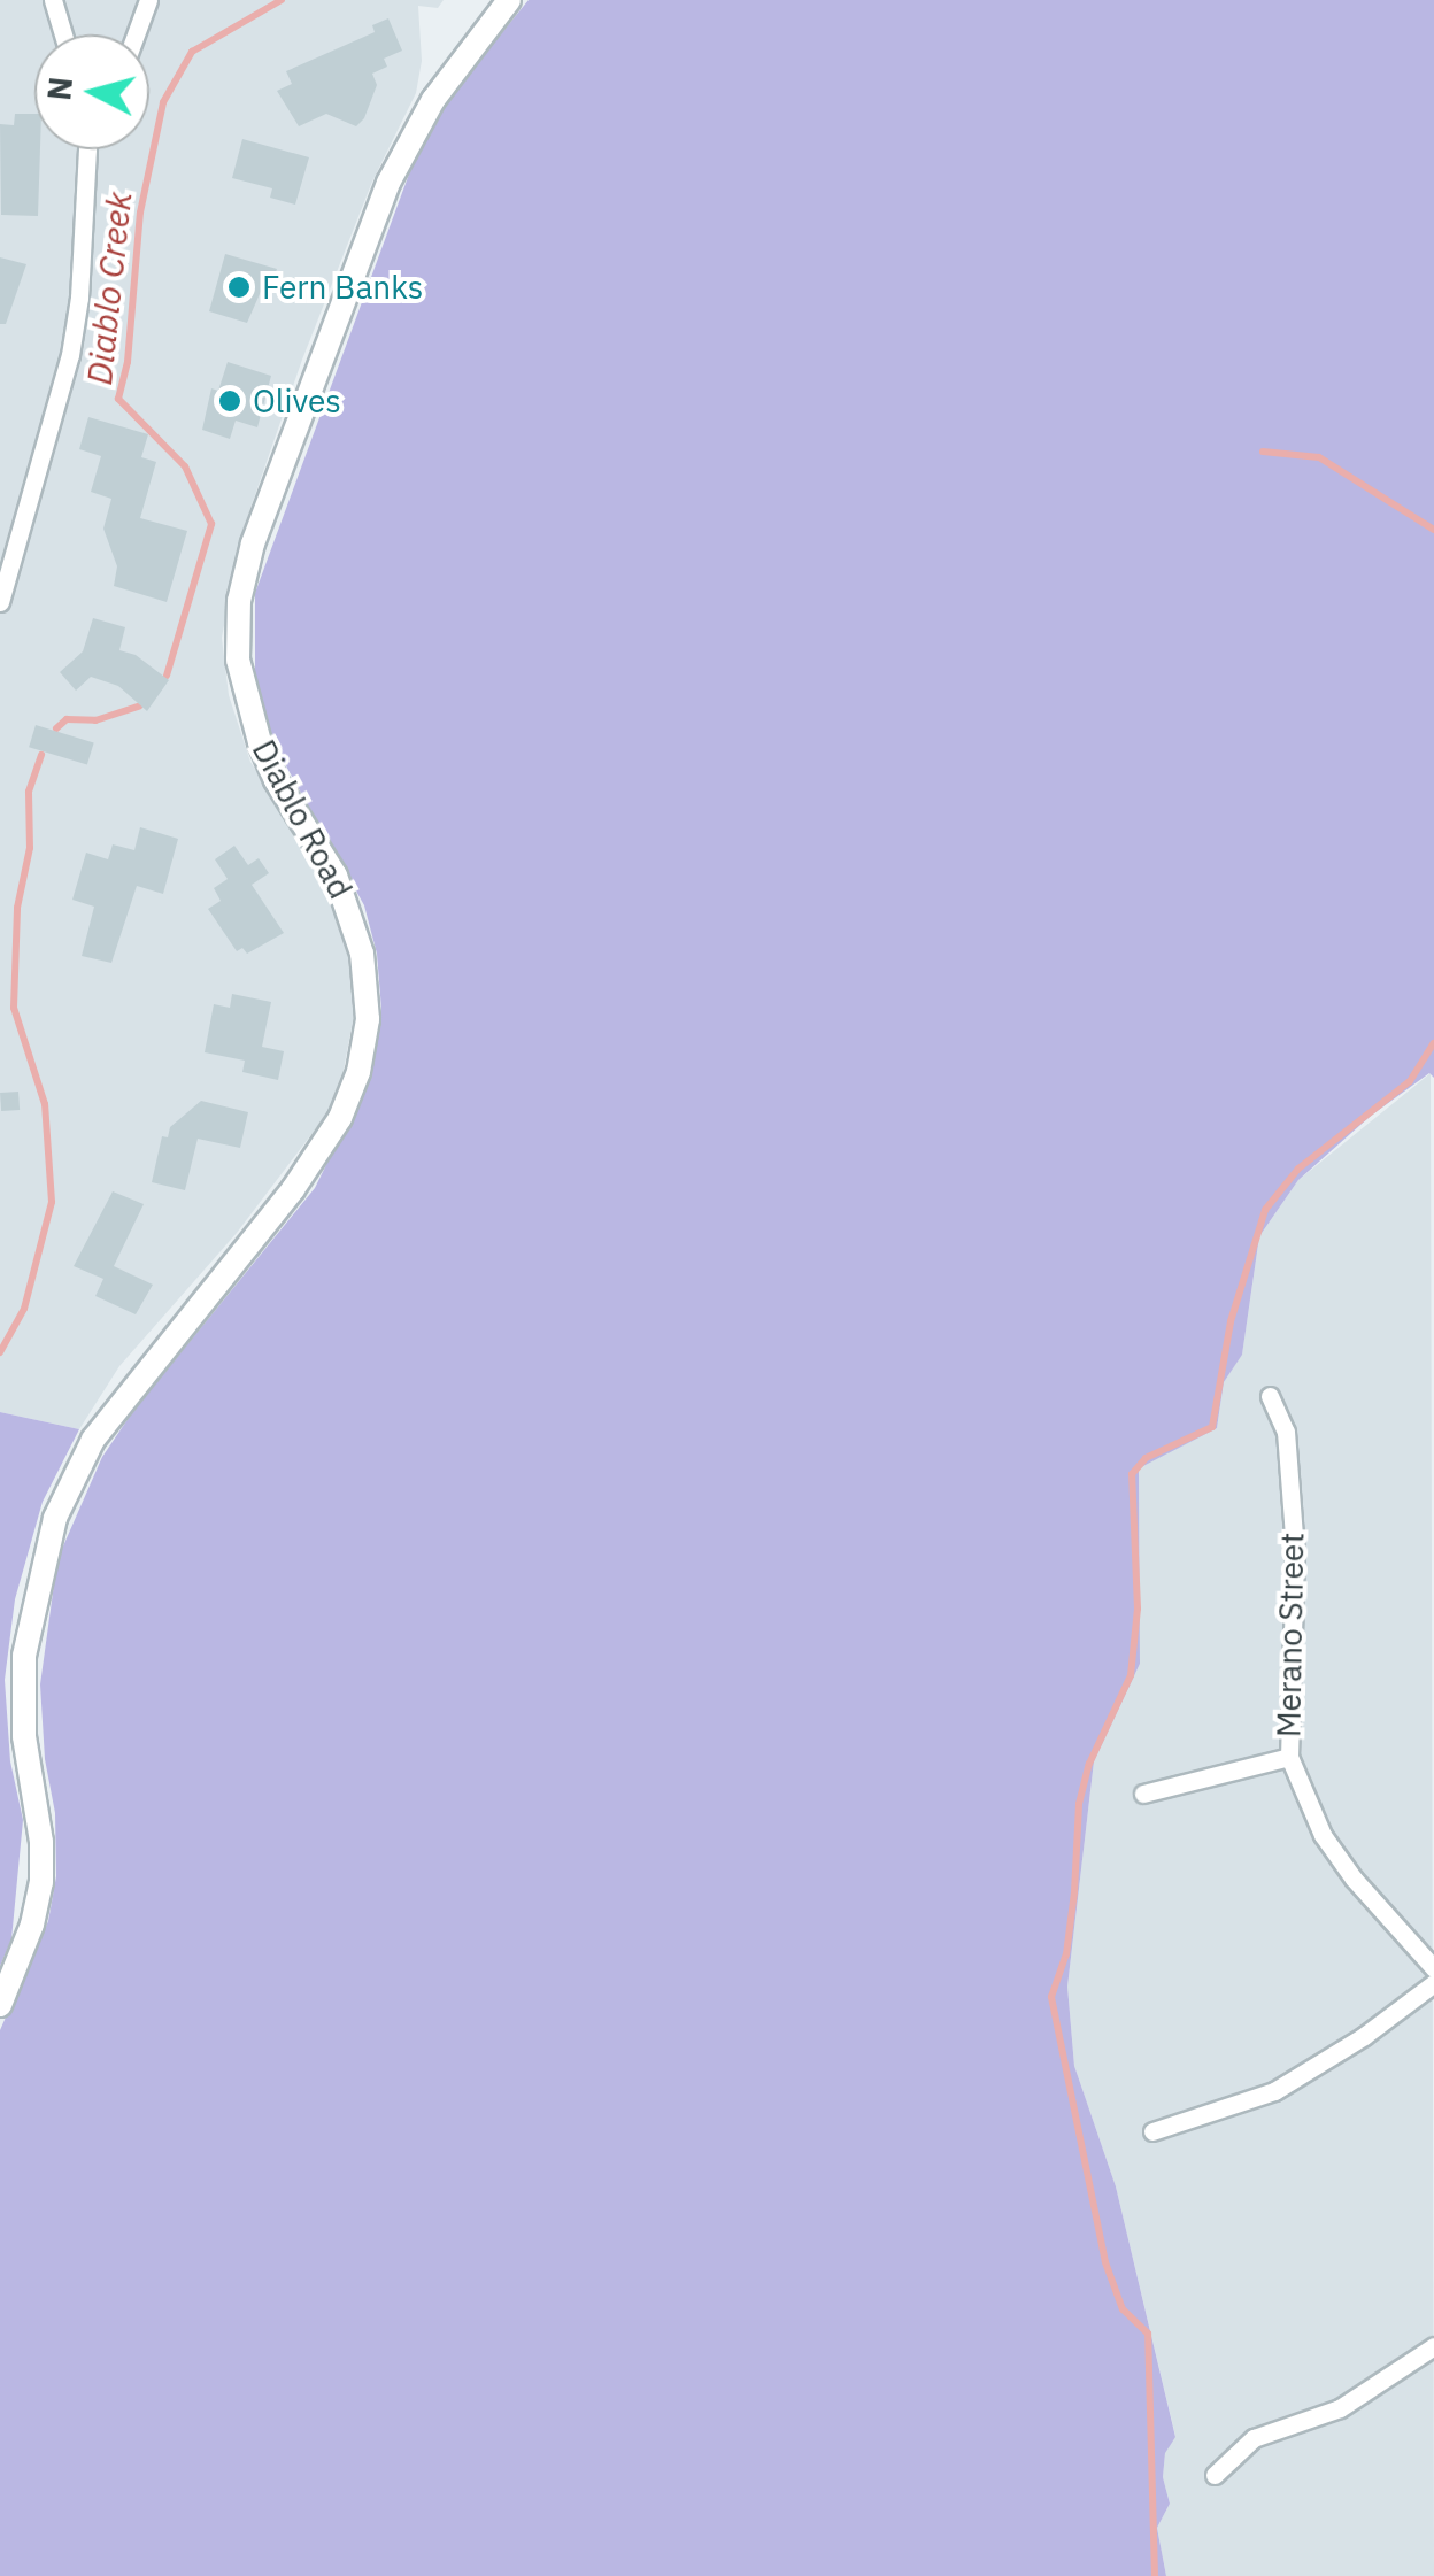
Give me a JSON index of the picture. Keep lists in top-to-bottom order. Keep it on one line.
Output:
{"streets":{"street":["Diablo Road","Merano Street"]},"water":["Diablo Creek"],"places":["Fern Banks","Olives"],"north":"left"}
